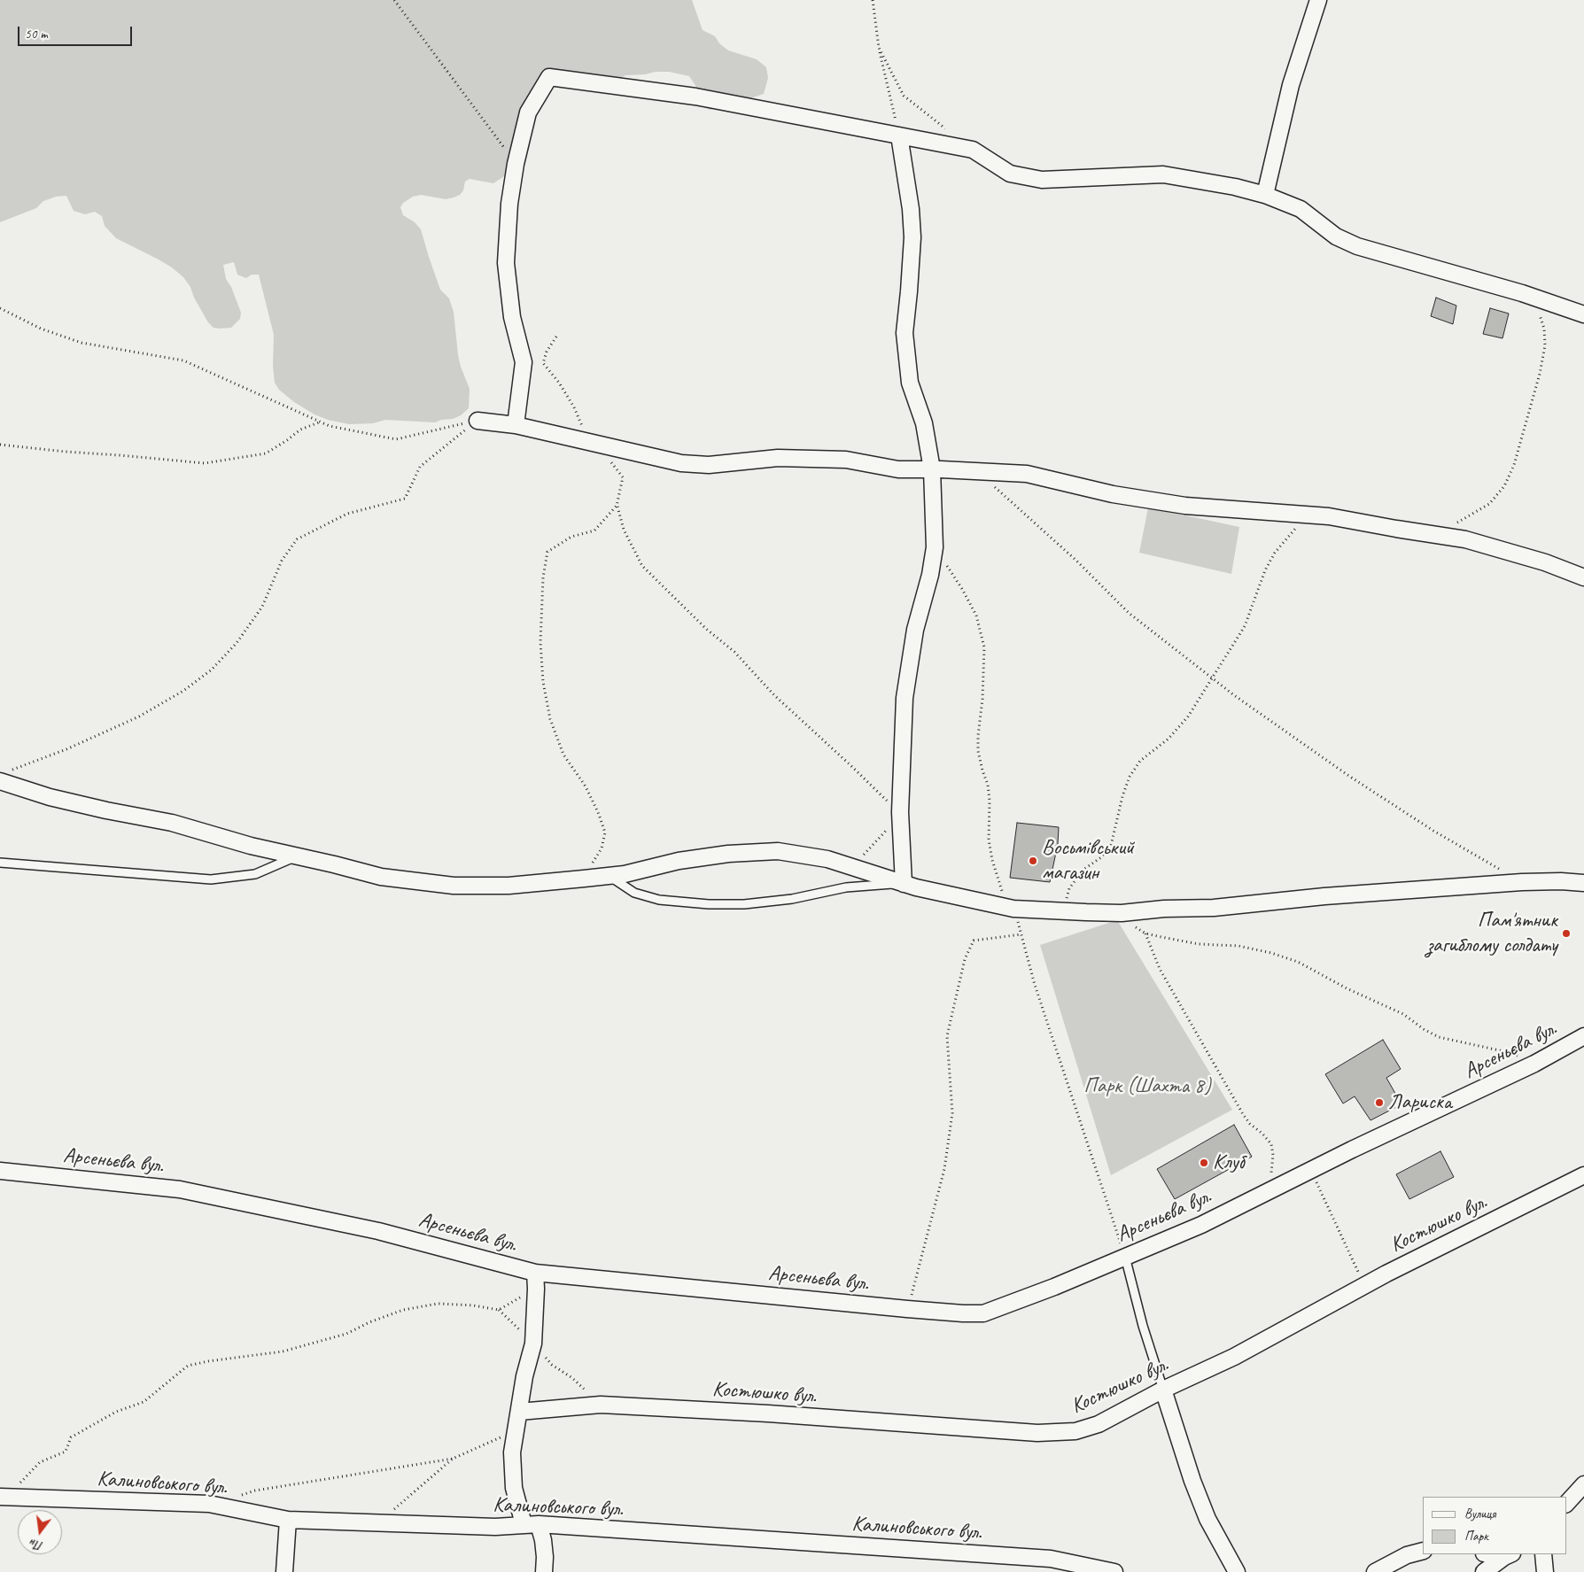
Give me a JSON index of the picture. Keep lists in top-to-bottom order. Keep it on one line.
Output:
{"streets":{"street":["Арсеньєва вул.","Костюшко вул.","Калиновського вул."]},"parks":["Парк (Шахта 8)"],"places":["Восьмівський магазин","Пам'ятник загиблому солдату","Лариска","Клуб"],"legend":["Вулиця","Парк"],"scale_bar":"50 m","north":"bottom"}
